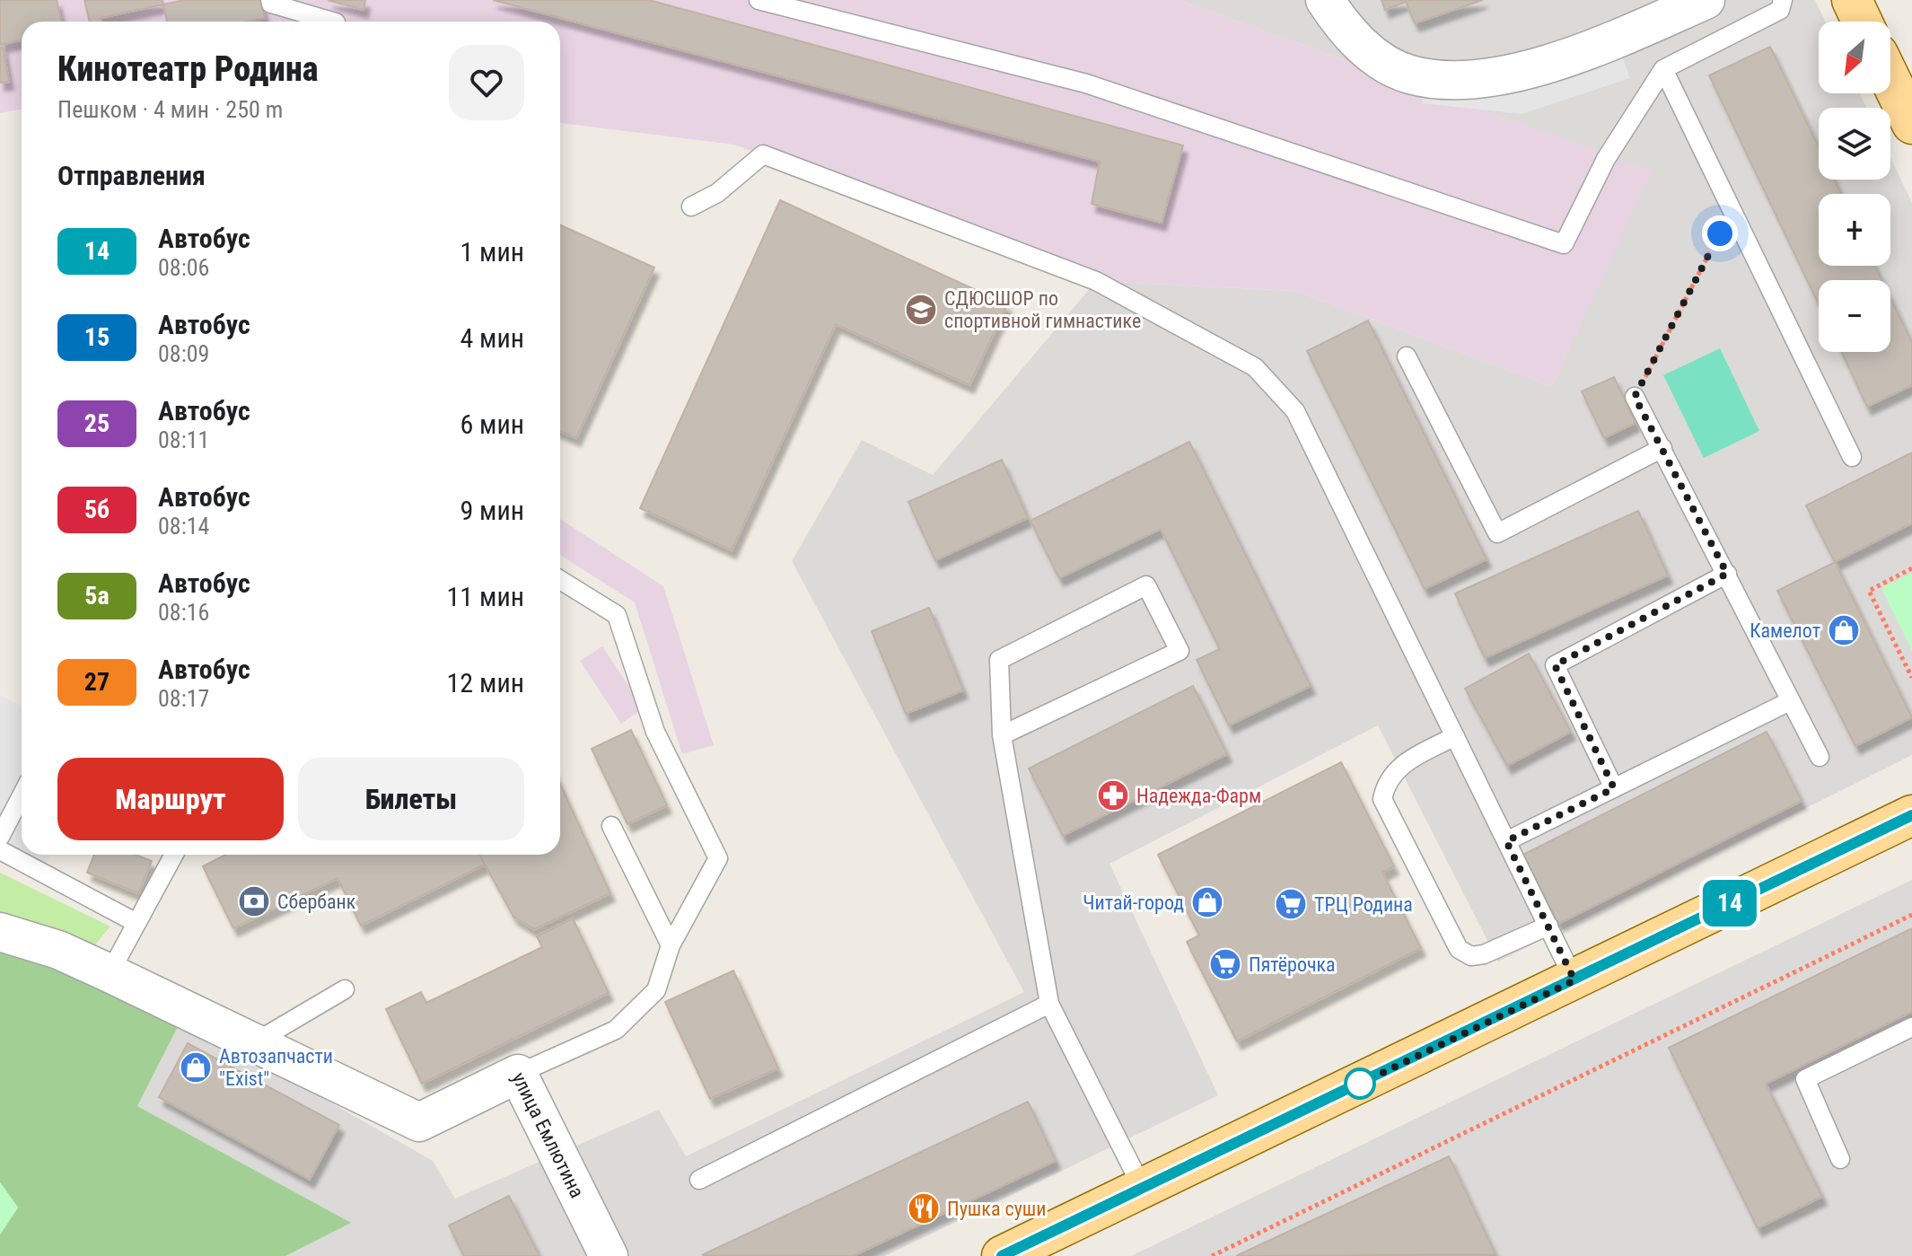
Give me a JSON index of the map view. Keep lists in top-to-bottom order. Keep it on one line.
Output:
{"streets":{"street":["улица Емлютина"]},"places":{"school or university":["СДЮСШОР по спортивной гимнастике"],"shop":["Камелот","Читай-город","Автозапчасти \"Exist\""],"pharmacy":["Надежда-Фарм"],"bank":["Сбербанк"],"supermarket":["ТРЦ Родина","Пятёрочка"],"restaurant":["Пушка суши"]},"lines":["bus line 14"],"north":"bottom left","page":{"on_map":"14","map_buttons":["+","−"],"heading":[["Кинотеатр Родина","Пешком · 4 мин · 250 m"],"Отправления"],"list":[{"mark":"14","name":"Автобус","note":"08:06","value":"1 мин"},{"mark":"15","name":"Автобус","note":"08:09","value":"4 мин"},{"mark":"25","name":"Автобус","note":"08:11","value":"6 мин"},{"mark":"5б","name":"Автобус","note":"08:14","value":"9 мин"},{"mark":"5а","name":"Автобус","note":"08:16","value":"11 мин"},{"mark":"27","name":"Автобус","note":"08:17","value":"12 мин"}],"buttons":["Маршрут","Билеты"]}}
